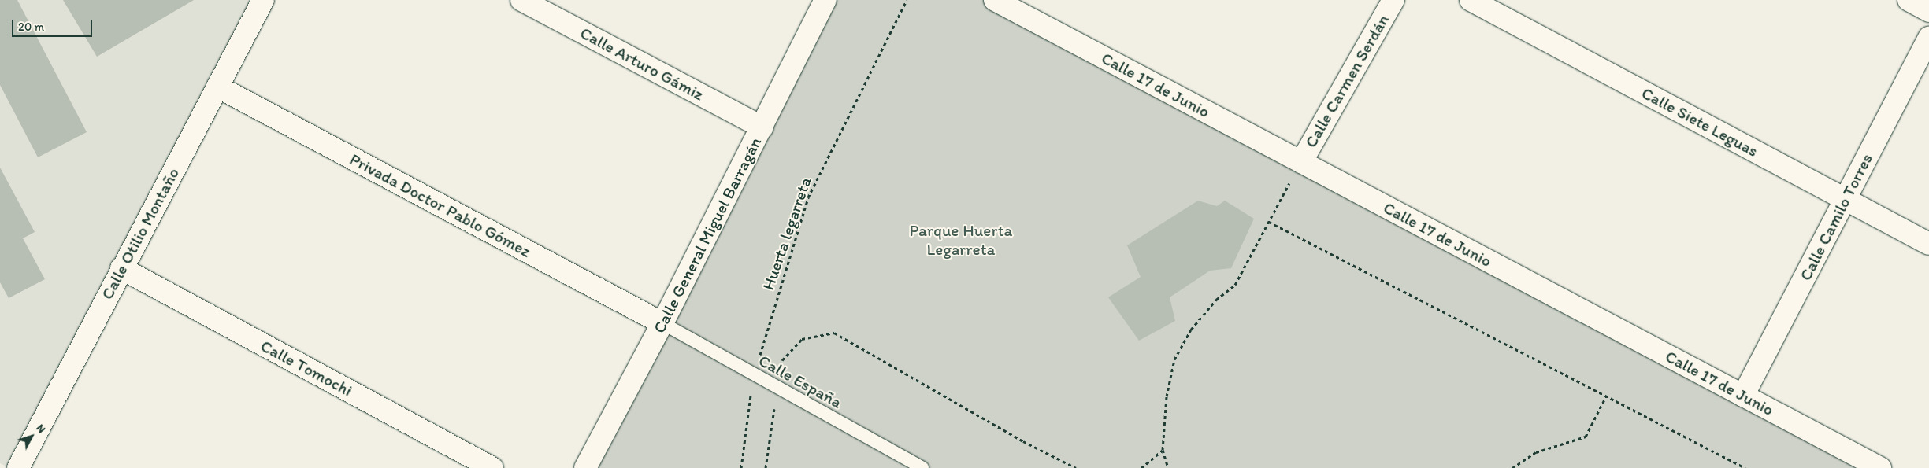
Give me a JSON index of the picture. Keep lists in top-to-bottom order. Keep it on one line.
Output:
{"streets":{"street":["Calle Arturo Gámiz","Calle Carmen Serdán","Calle 17 de Junio","Calle Siete Leguas","Privada Doctor Pablo Gómez","Calle Camilo Torres","Calle Otilio Montaño","Calle General Miguel Barragán","Calle Tomochi"],"lane":["Calle España"],"path":["Huerta legarreta"]},"crossings":[["Calle Arturo Gámiz","Calle General Miguel Barragán"],["Calle Carmen Serdán","Calle 17 de Junio"],["Calle 17 de Junio","Calle Camilo Torres"],["Calle Siete Leguas","Calle Camilo Torres"],["Privada Doctor Pablo Gómez","Calle Otilio Montaño"],["Privada Doctor Pablo Gómez","Calle General Miguel Barragán"],["Privada Doctor Pablo Gómez","Calle España"],["Calle Otilio Montaño","Calle Tomochi"],["Huerta legarreta","Calle España"],["Calle General Miguel Barragán","Calle España"]],"parks":["Parque Huerta Legarreta"],"scale_bar":"20 m","north":"top right"}
